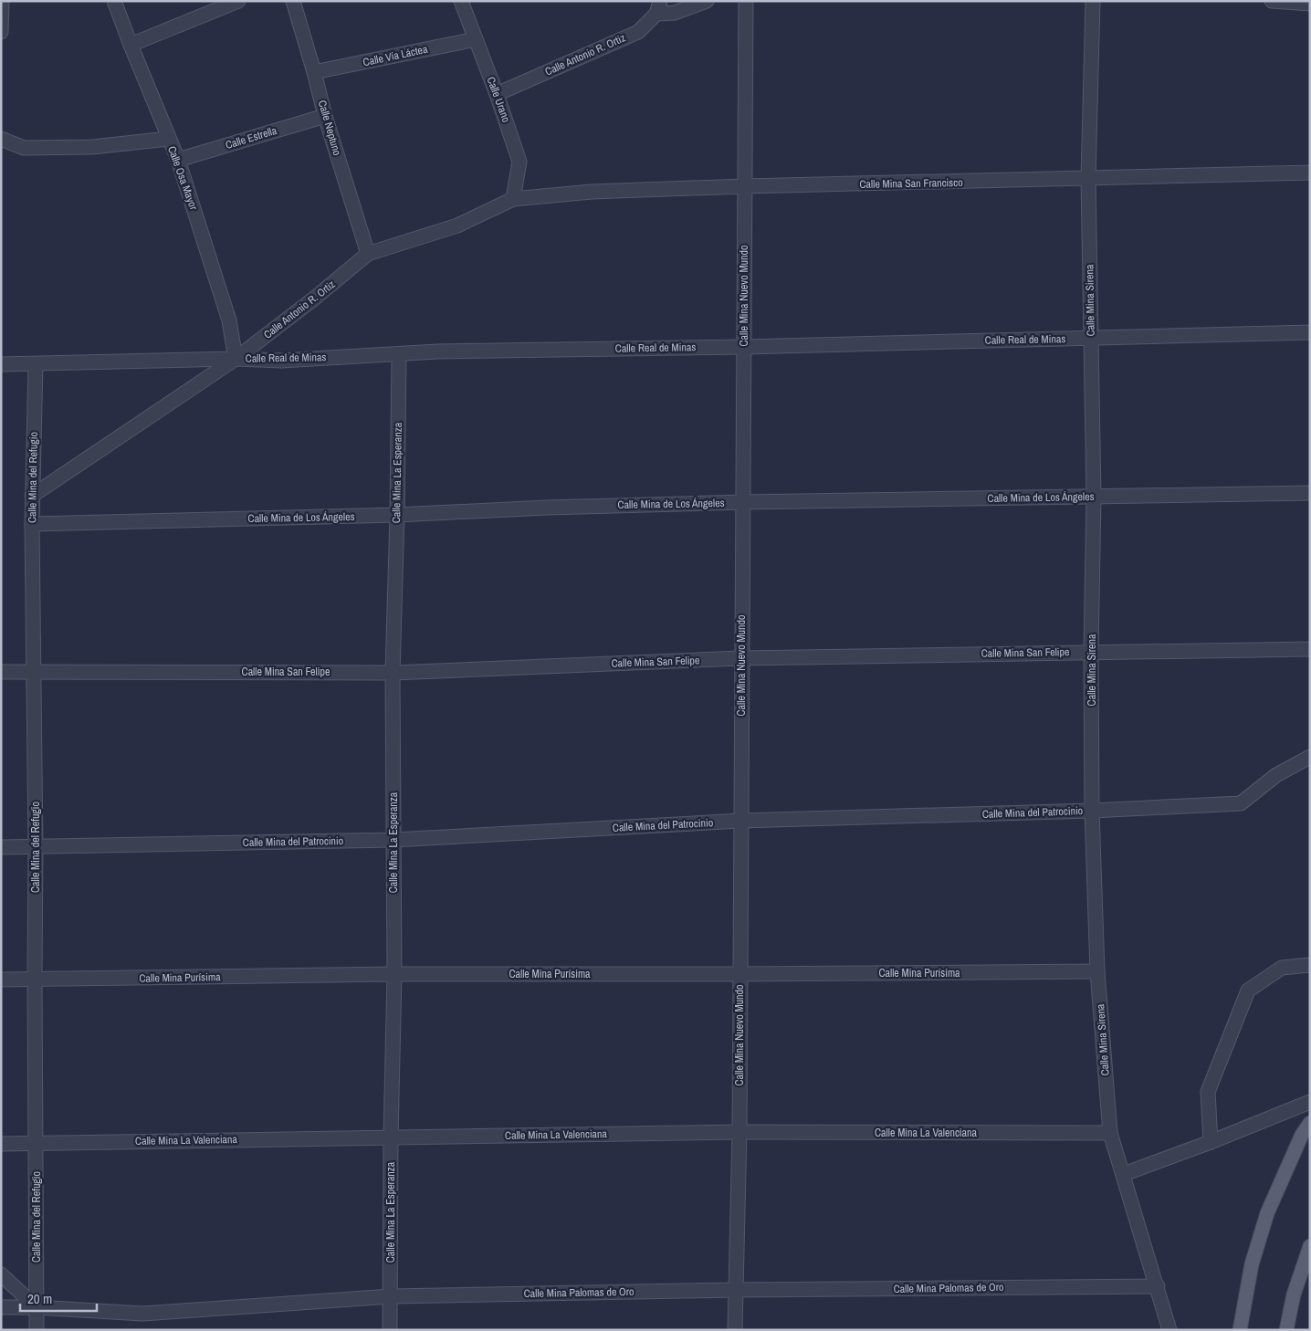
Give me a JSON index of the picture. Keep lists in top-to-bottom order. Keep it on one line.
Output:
{"streets":{"street":["Calle Antonio R. Ortiz","Calle Vía Láctea","Calle Urano","Calle Neptuno","Calle Estrella","Calle Osa Mayor","Calle Mina San Francisco","Calle Mina Nuevo Mundo","Calle Mina Sirena","Calle Real de Minas","Calle Mina La Esperanza","Calle Mina del Refugio","Calle Mina de Los Ángeles","Calle Mina San Felipe","Calle Mina del Patrocinio","Calle Mina Purísima","Calle Mina La Valenciana","Calle Mina Palomas de Oro"]},"crossings":[["Calle Antonio R. Ortiz","Calle Urano"],["Calle Antonio R. Ortiz","Calle Neptuno"],["Calle Antonio R. Ortiz","Calle Osa Mayor"],["Calle Antonio R. Ortiz","Calle Mina San Francisco"],["Calle Antonio R. Ortiz","Calle Real de Minas"],["Calle Antonio R. Ortiz","Calle Mina del Refugio"],["Calle Vía Láctea","Calle Urano"],["Calle Vía Láctea","Calle Neptuno"],["Calle Urano","Calle Mina San Francisco"],["Calle Neptuno","Calle Estrella"],["Calle Estrella","Calle Osa Mayor"],["Calle Osa Mayor","Calle Real de Minas"],["Calle Mina San Francisco","Calle Mina Nuevo Mundo"],["Calle Mina San Francisco","Calle Mina Sirena"],["Calle Mina Nuevo Mundo","Calle Real de Minas"],["Calle Mina Nuevo Mundo","Calle Mina de Los Ángeles"],["Calle Mina Nuevo Mundo","Calle Mina San Felipe"],["Calle Mina Nuevo Mundo","Calle Mina del Patrocinio"],["Calle Mina Nuevo Mundo","Calle Mina Purísima"],["Calle Mina Nuevo Mundo","Calle Mina La Valenciana"],["Calle Mina Nuevo Mundo","Calle Mina Palomas de Oro"],["Calle Mina Sirena","Calle Real de Minas"],["Calle Mina Sirena","Calle Mina de Los Ángeles"],["Calle Mina Sirena","Calle Mina San Felipe"],["Calle Mina Sirena","Calle Mina del Patrocinio"],["Calle Mina Sirena","Calle Mina Purísima"],["Calle Mina Sirena","Calle Mina La Valenciana"],["Calle Mina Sirena","Calle Mina Palomas de Oro"],["Calle Real de Minas","Calle Mina La Esperanza"],["Calle Real de Minas","Calle Mina del Refugio"],["Calle Mina La Esperanza","Calle Mina de Los Ángeles"],["Calle Mina La Esperanza","Calle Mina San Felipe"],["Calle Mina La Esperanza","Calle Mina del Patrocinio"],["Calle Mina La Esperanza","Calle Mina Purísima"],["Calle Mina La Esperanza","Calle Mina La Valenciana"],["Calle Mina La Esperanza","Calle Mina Palomas de Oro"],["Calle Mina del Refugio","Calle Mina de Los Ángeles"],["Calle Mina del Refugio","Calle Mina San Felipe"],["Calle Mina del Refugio","Calle Mina del Patrocinio"],["Calle Mina del Refugio","Calle Mina Purísima"],["Calle Mina del Refugio","Calle Mina La Valenciana"],["Calle Mina del Refugio","Calle Mina Palomas de Oro"]],"scale_bar":"20 m"}
